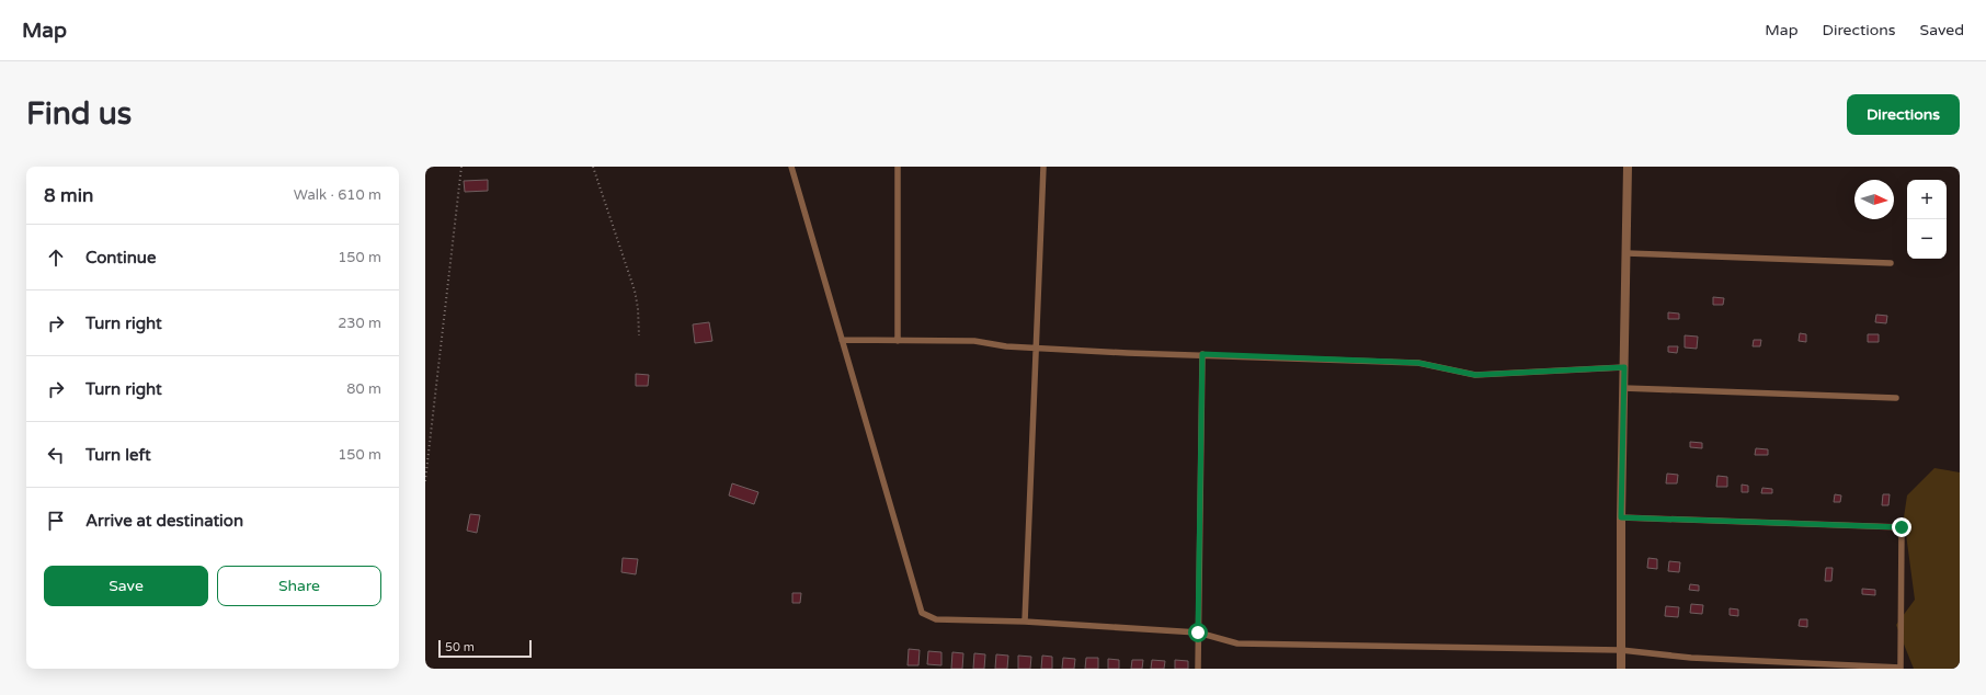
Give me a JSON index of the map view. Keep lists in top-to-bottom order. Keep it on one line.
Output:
{"scale_bar":"50 m","north":"right","page":{"header":"Map","nav":["Map","Directions","Saved"],"buttons":["Directions",["Save","Share"]],"title":"Find us","heading":["8 min","Walk · 610 m"],"map_buttons":["+","−"],"list":[["Continue","150 m"],["Turn right","230 m"],["Turn right","80 m"],["Turn left","150 m"],"Arrive at destination"],"scale":"50 m"}}
